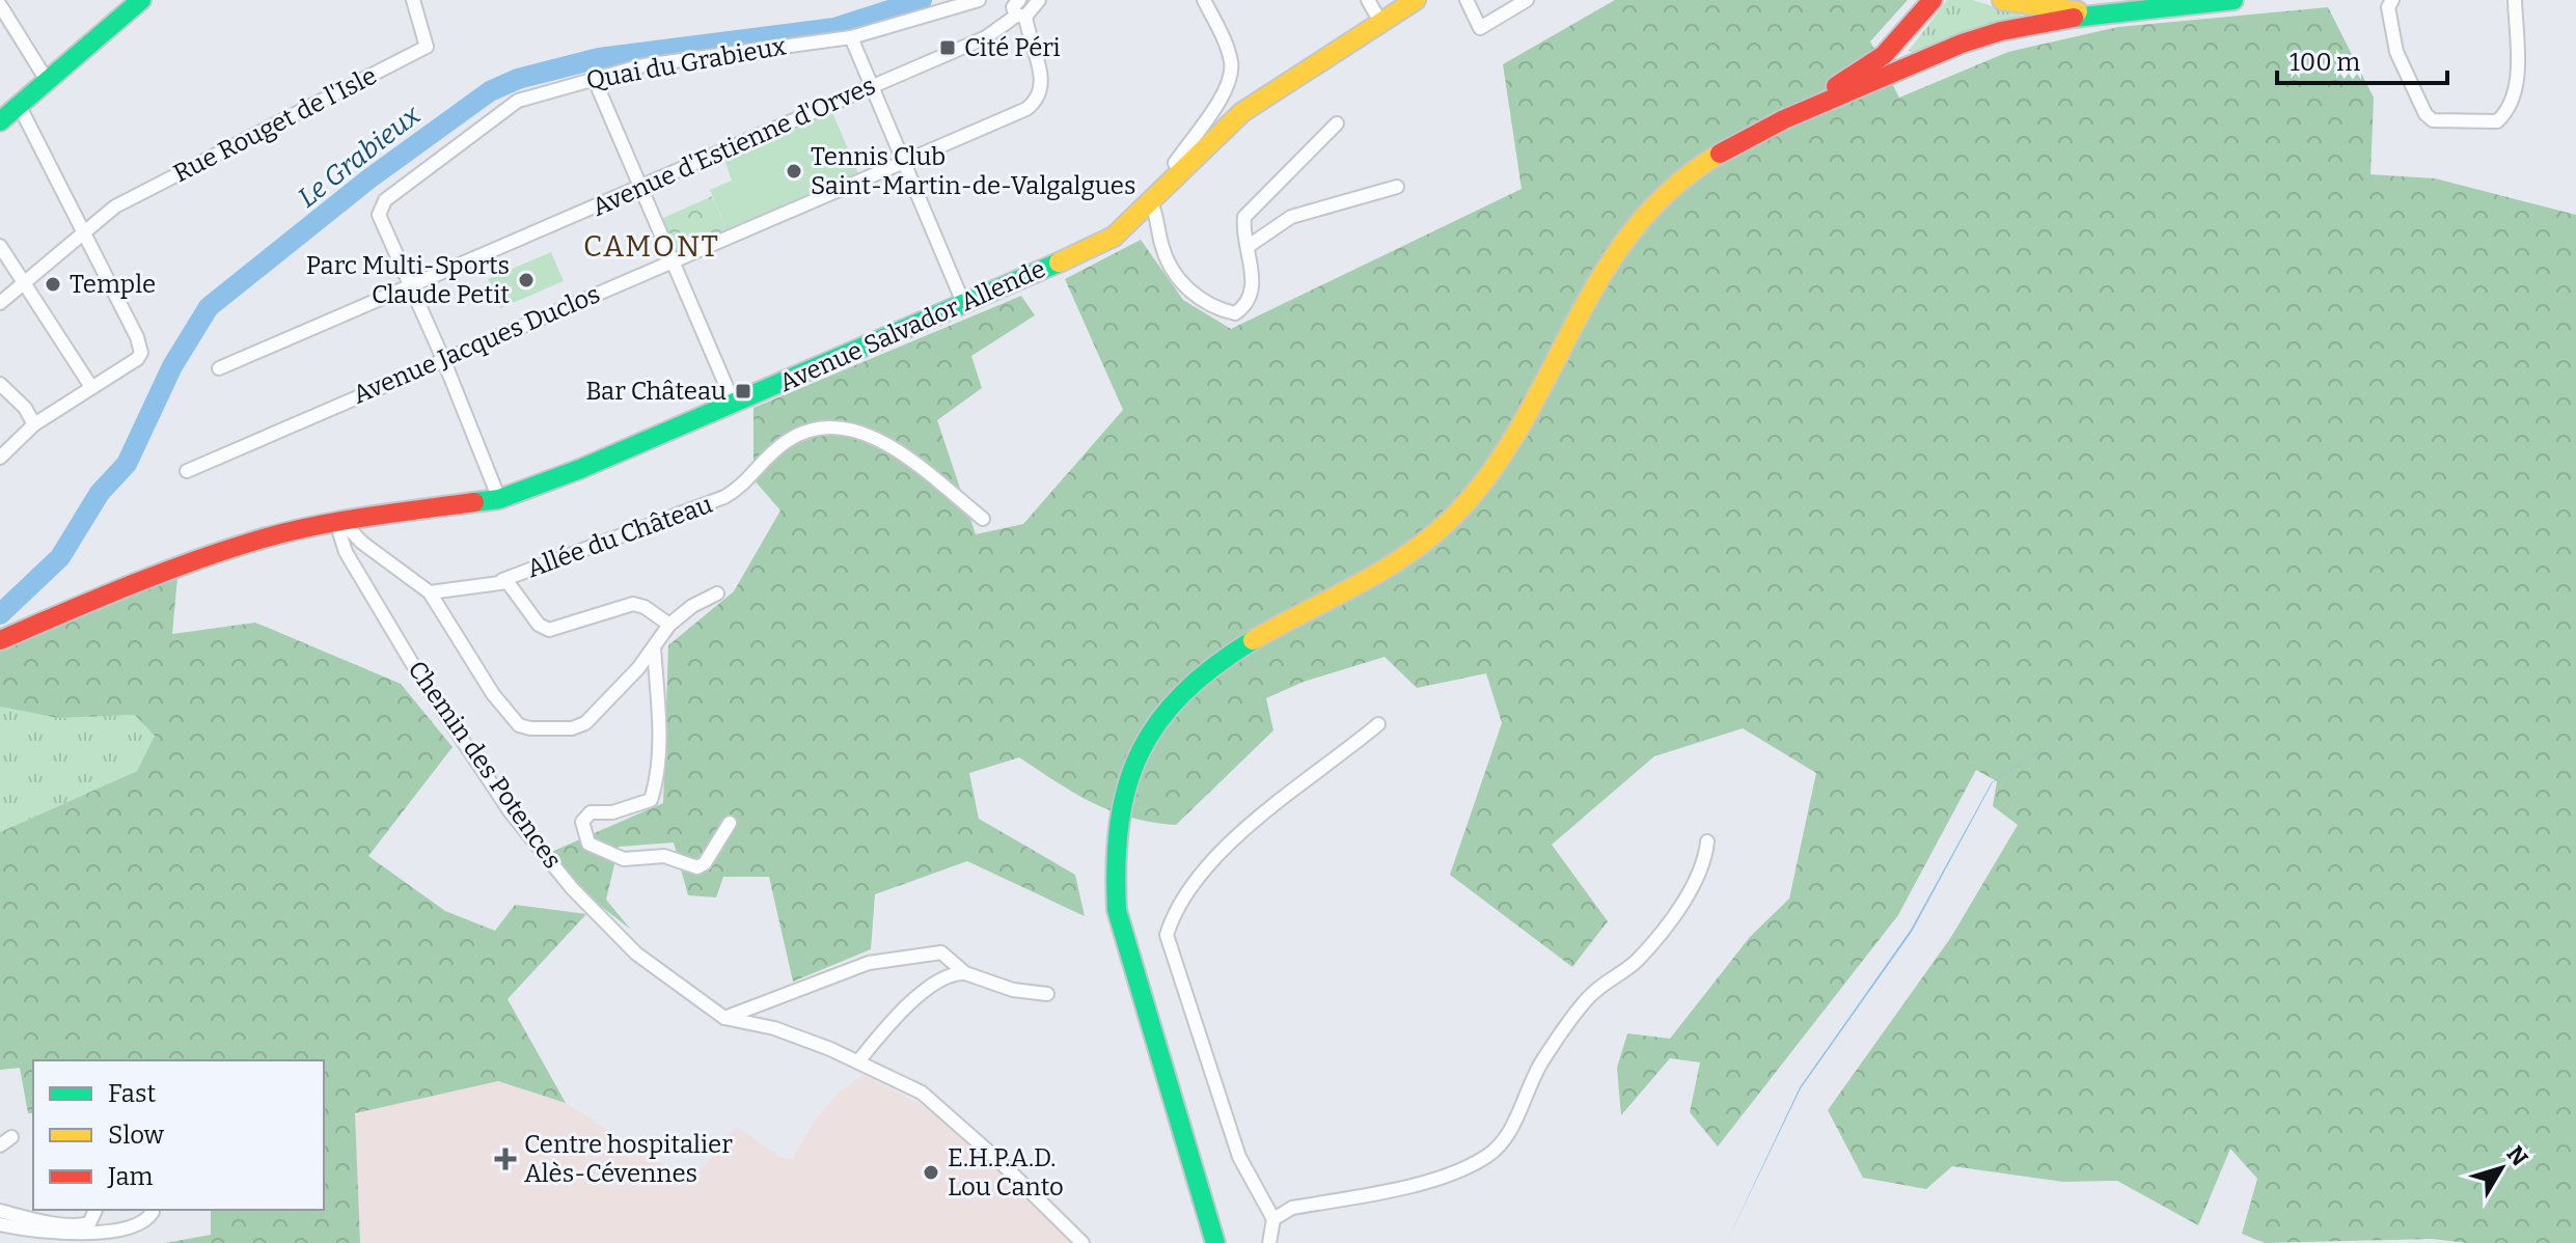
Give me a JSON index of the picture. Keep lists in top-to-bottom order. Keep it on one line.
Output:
{"streets":{"main road":["Avenue Salvador Allende"],"street":["Quai du Grabieux","Rue Rouget de l'Isle","Avenue d'Estienne d'Orves","Avenue Jacques Duclos","Allée du Château","Chemin des Potences"]},"crossings":[["Quai du Grabieux","Avenue d'Estienne d'Orves"],["Avenue d'Estienne d'Orves","Avenue Jacques Duclos"],["Avenue Salvador Allende","Chemin des Potences"]],"districts":["CAMONT"],"water":["Le Grabieux"],"places":{"transit":["Cité Péri","Bar Château"],"other":["Tennis Club Saint-Martin-de-Valgalgues","Parc Multi-Sports Claude Petit","Temple","E.H.P.A.D. Lou Canto"],"health":["Centre hospitalier Alès-Cévennes"]},"legend":["Fast","Slow","Jam"],"scale_bar":"100 m","north":"top right"}
